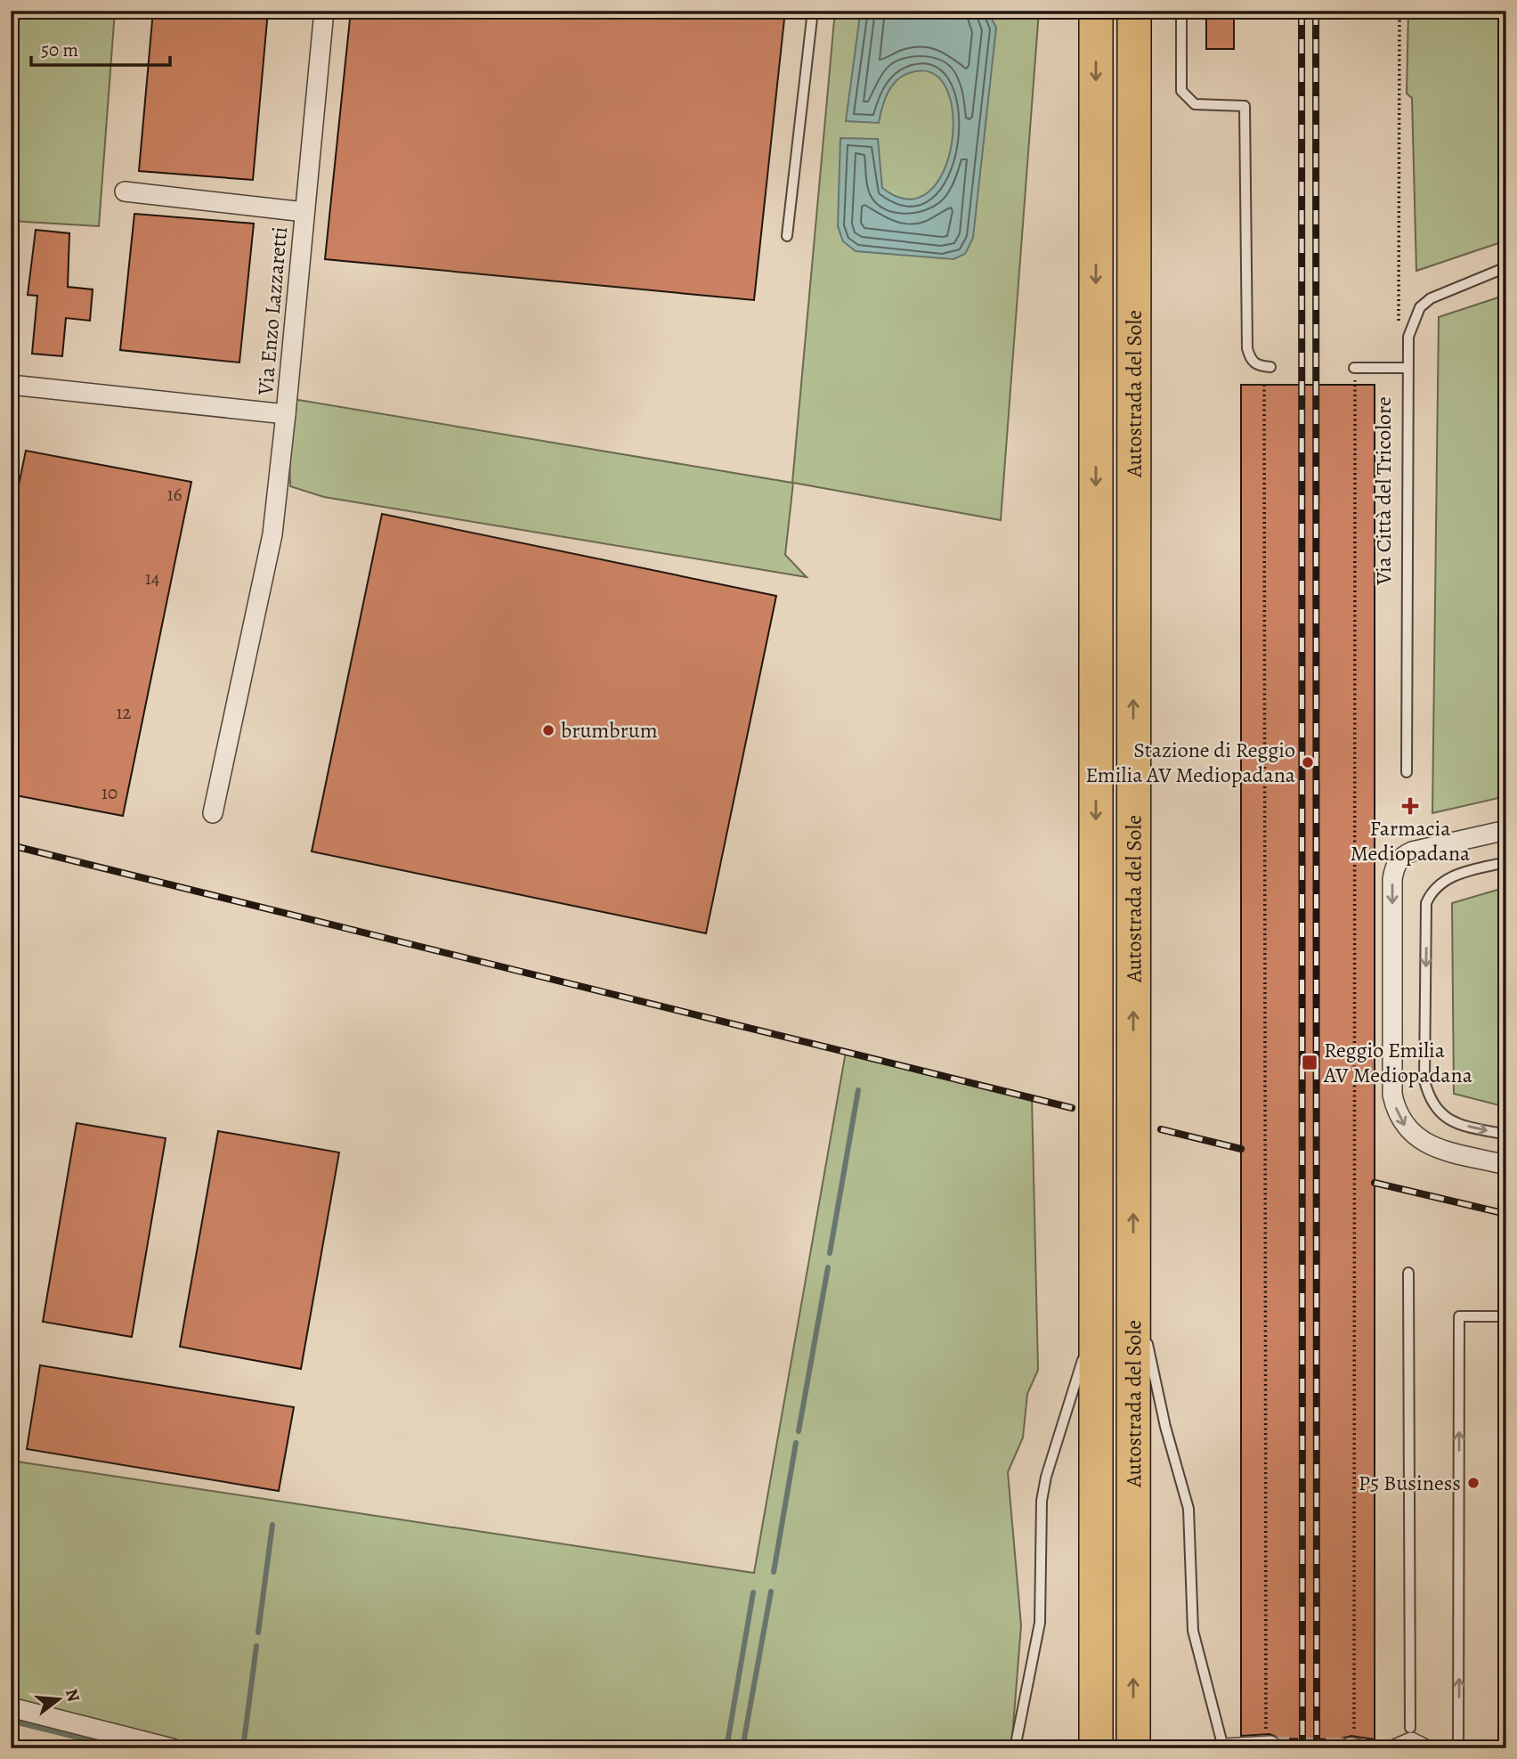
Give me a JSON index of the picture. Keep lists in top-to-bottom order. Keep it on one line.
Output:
{"streets":{"highway":["Autostrada del Sole"],"street":["Via Enzo Lazzaretti"],"lane":["Via Città del Tricolore"]},"places":{"other":["brumbrum","Stazione di Reggio Emilia AV Mediopadana","P5 Business"],"health":["Farmacia Mediopadana"],"transit":["Reggio Emilia AV Mediopadana"]},"house_numbers":["16","14","12","10"],"scale_bar":"50 m","north":"right"}
